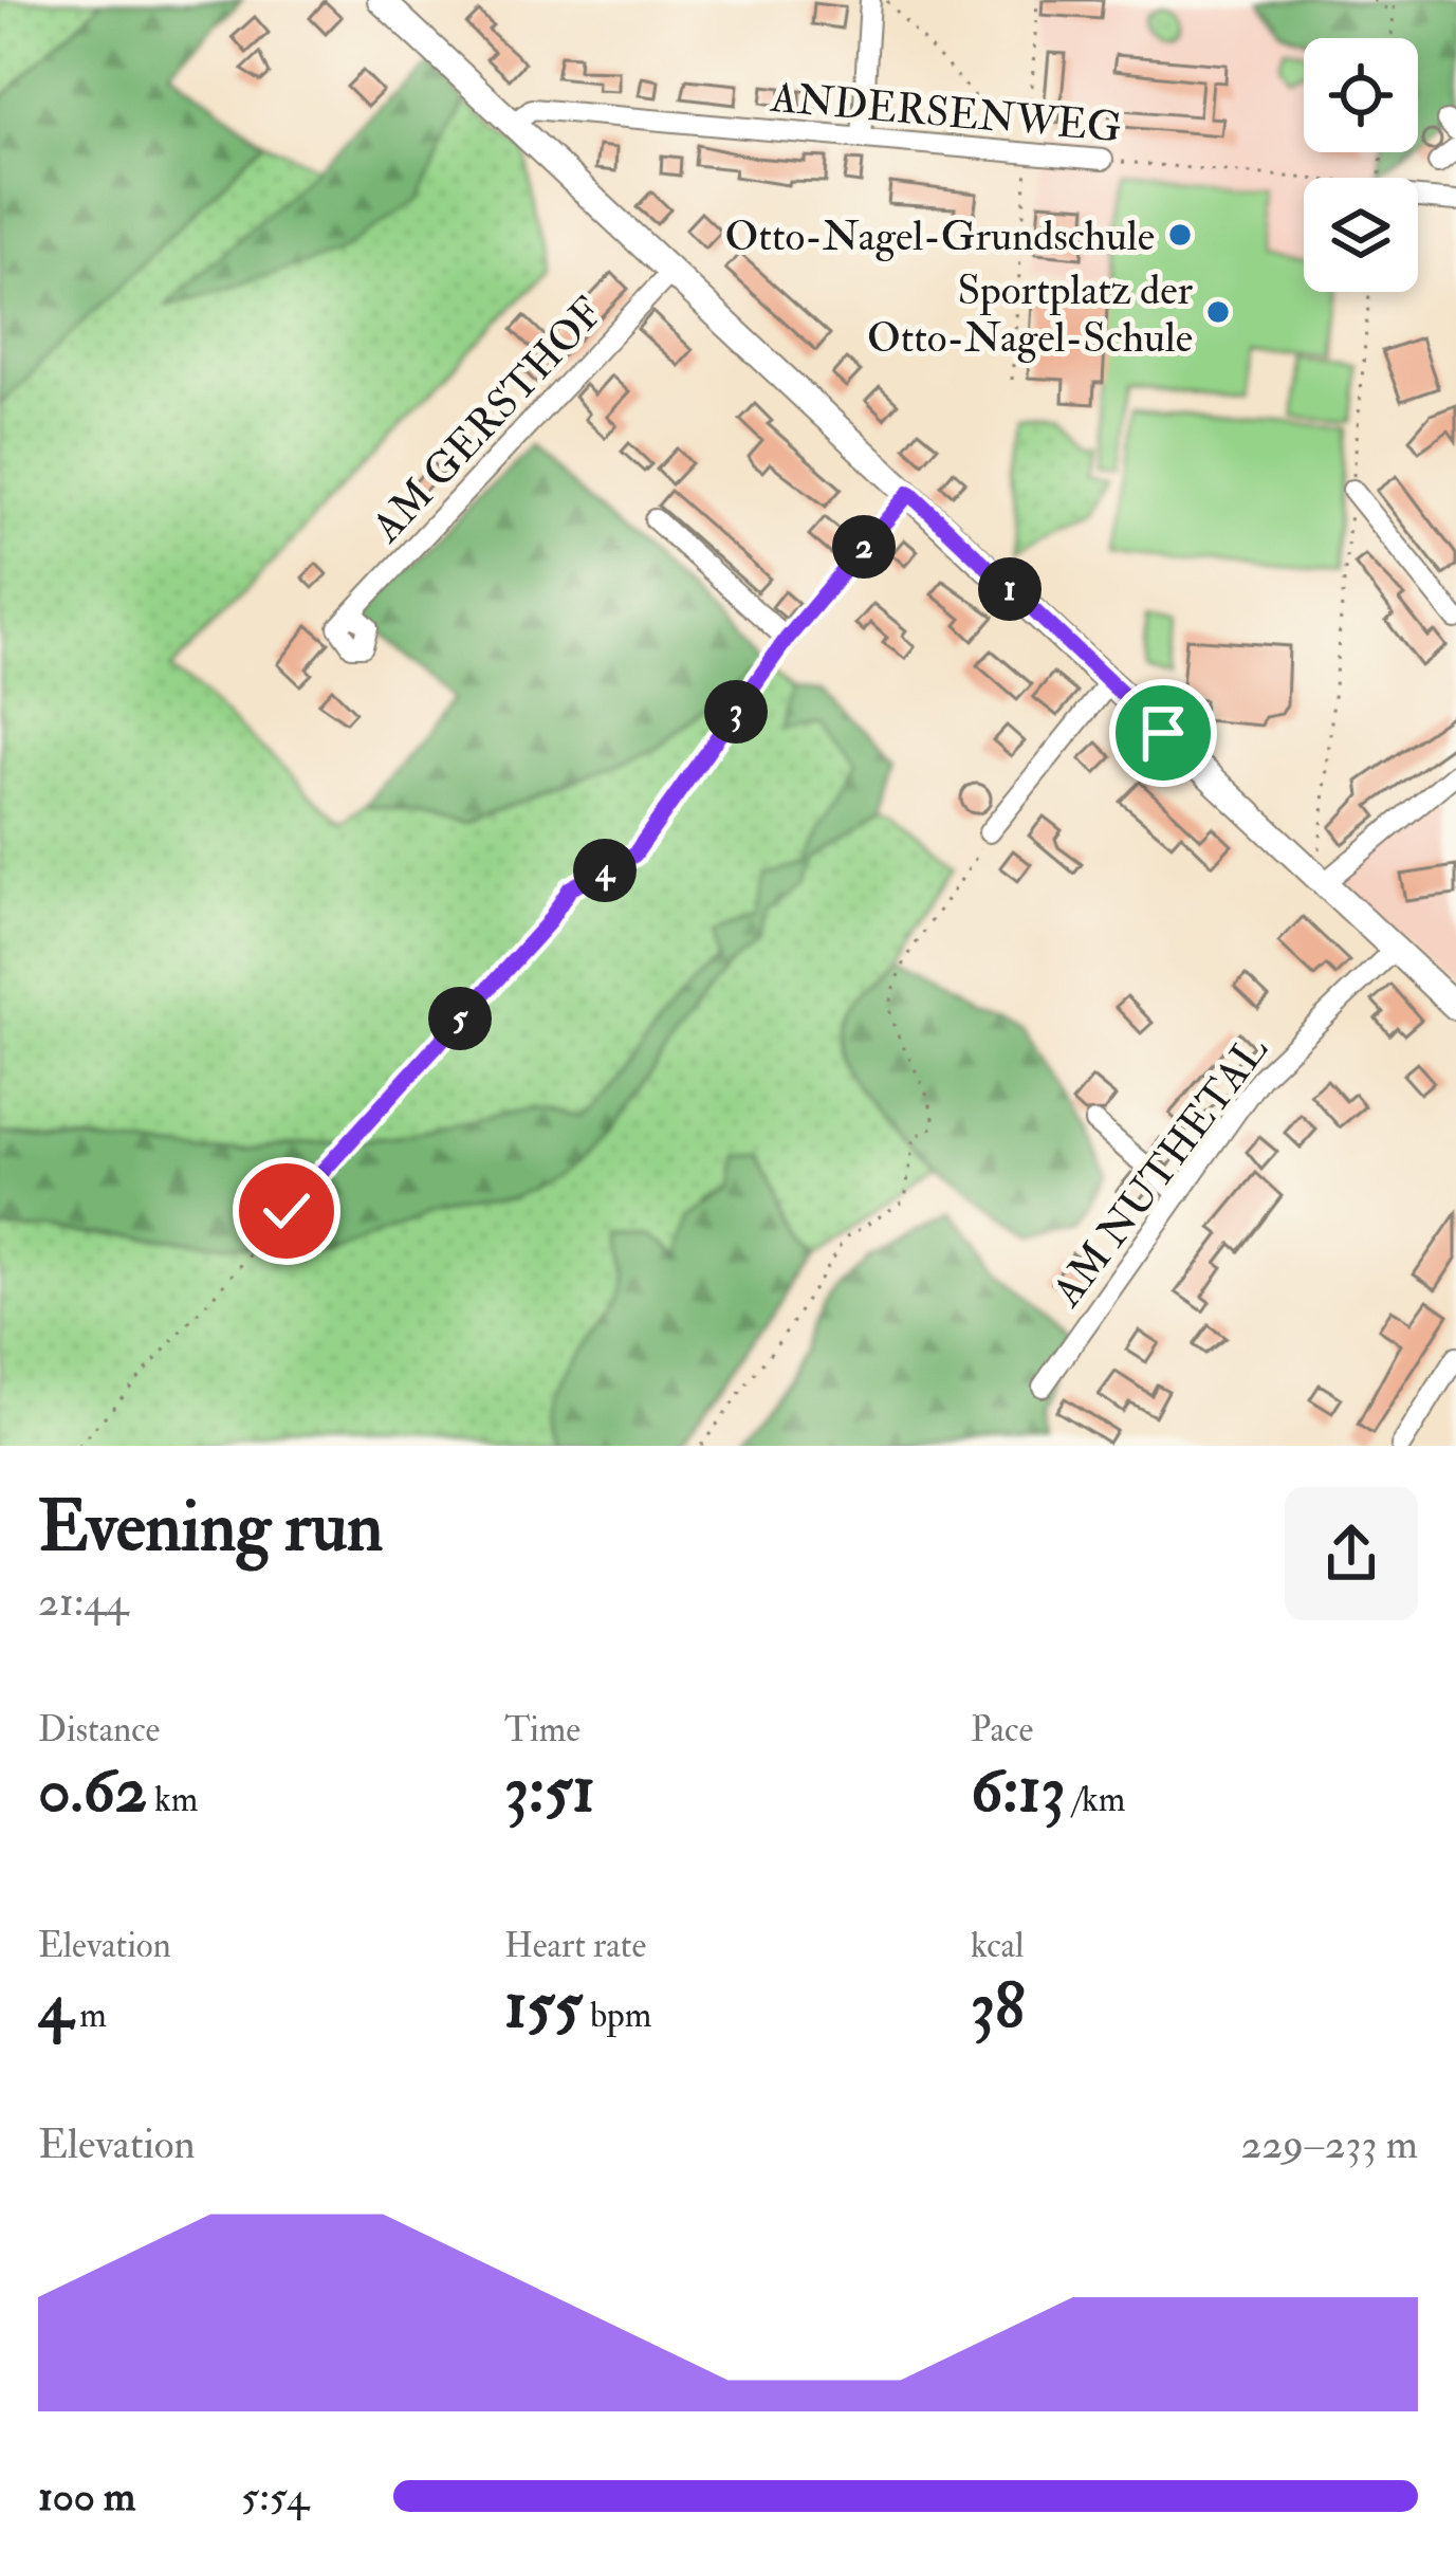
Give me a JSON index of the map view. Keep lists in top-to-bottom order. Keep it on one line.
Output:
{"streets":{"street":["ANDERSENWEG","AM GERSTHOF","AM NUTHETAL"]},"places":["Otto-Nagel-Grundschule","Sportplatz der Otto-Nagel-Schule"],"page":{"pins":["2","1","3","4","5"],"heading":["Evening run","21:44"],"stats":[["Distance","0.62 km"],["Time","3:51"],["Pace","6:13 /km"],["Elevation","4 m"],["Heart rate","155 bpm"],["kcal","38"]],"chart":["Elevation","229–233 m"],"list":[{"name":"100 m","note":"5:54"}]}}
